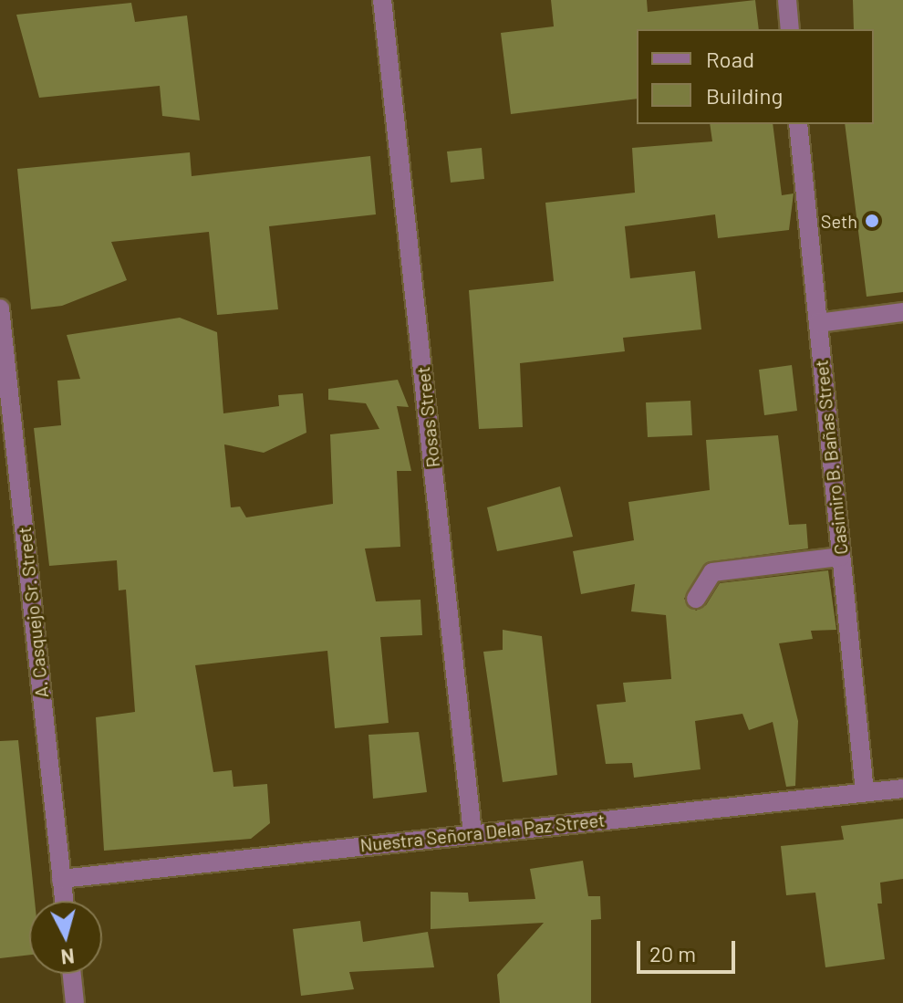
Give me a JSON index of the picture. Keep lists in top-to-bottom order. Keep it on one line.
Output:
{"streets":{"street":["Rosas Street","Casimiro B. Bañas Street","A. Casquejo Sr. Street","Nuestra Señora Dela Paz Street"]},"crossings":[["Rosas Street","Nuestra Señora Dela Paz Street"],["Casimiro B. Bañas Street","Nuestra Señora Dela Paz Street"],["A. Casquejo Sr. Street","Nuestra Señora Dela Paz Street"]],"places":["Seth"],"legend":["Road","Building"],"scale_bar":"20 m","north":"bottom"}
